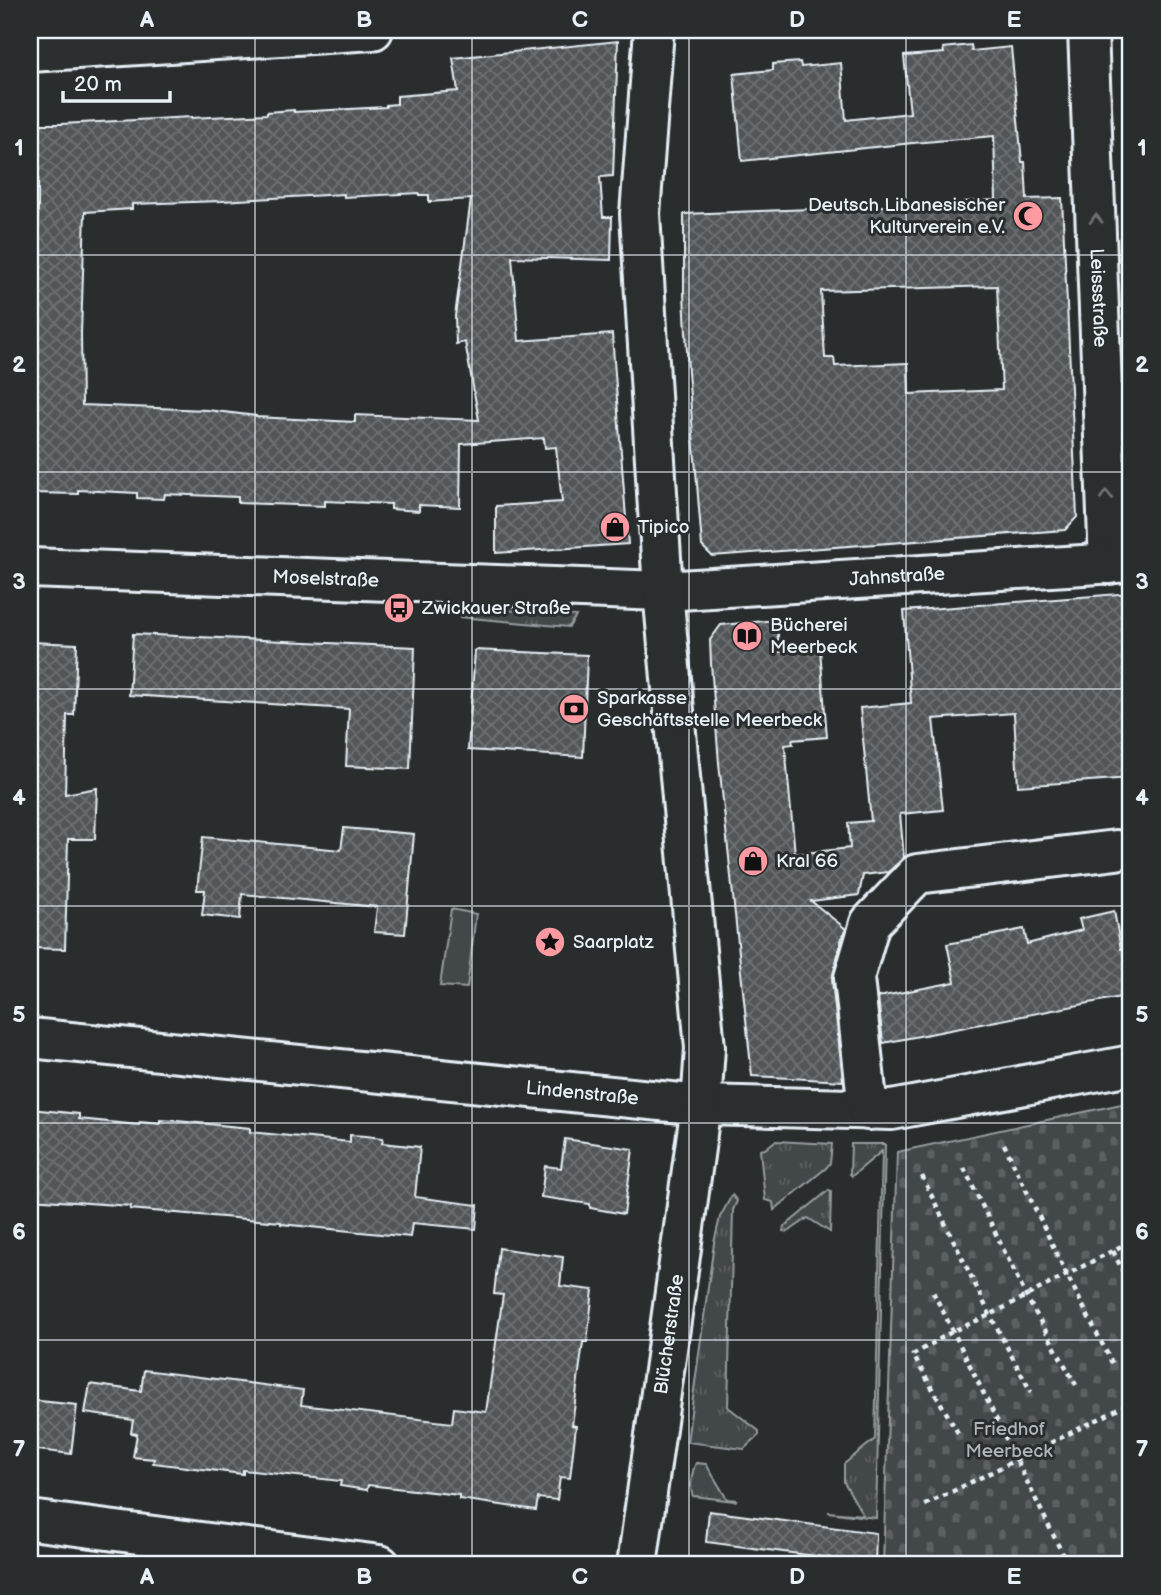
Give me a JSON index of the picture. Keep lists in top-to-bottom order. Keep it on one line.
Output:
{"streets":{"street":["Leissstraße","Jahnstraße","Moselstraße","Lindenstraße","Blücherstraße"]},"crossings":[["Leissstraße","Jahnstraße"],["Jahnstraße","Moselstraße"],["Lindenstraße","Blücherstraße"]],"one_way":["Leissstraße"],"parks":["Friedhof Meerbeck"],"places":{"mosque":["Deutsch Libanesischer Kulturverein e.V."],"shop":["Tipico","Kral 66"],"bus stop":["Zwickauer Straße"],"library":["Bücherei Meerbeck"],"bank":["Sparkasse Geschäftsstelle Meerbeck"],"place":["Saarplatz"]},"scale_bar":"20 m","grid":{"columns":["A","B","C","D","E"],"rows":["1","2","3","4","5","6","7"]}}
